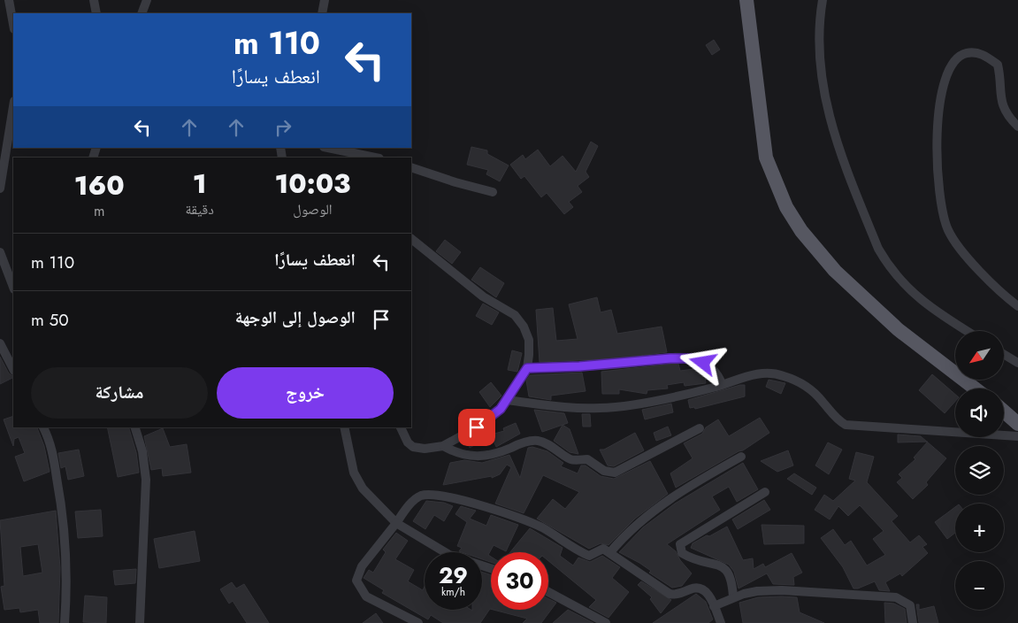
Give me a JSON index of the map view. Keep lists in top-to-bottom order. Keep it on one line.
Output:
{"north":"bottom left","page":{"turn":["110 m","انعطف يسارًا"],"eta":["10:03","الوصول","1","دقيقة","160","m"],"list":[{"name":"انعطف يسارًا","value":"110 m"},{"name":"الوصول إلى الوجهة","value":"50 m"}],"map_buttons":["+","−"],"buttons":["خروج","مشاركة"],"speed":"29 km/h","limit":"30"}}
